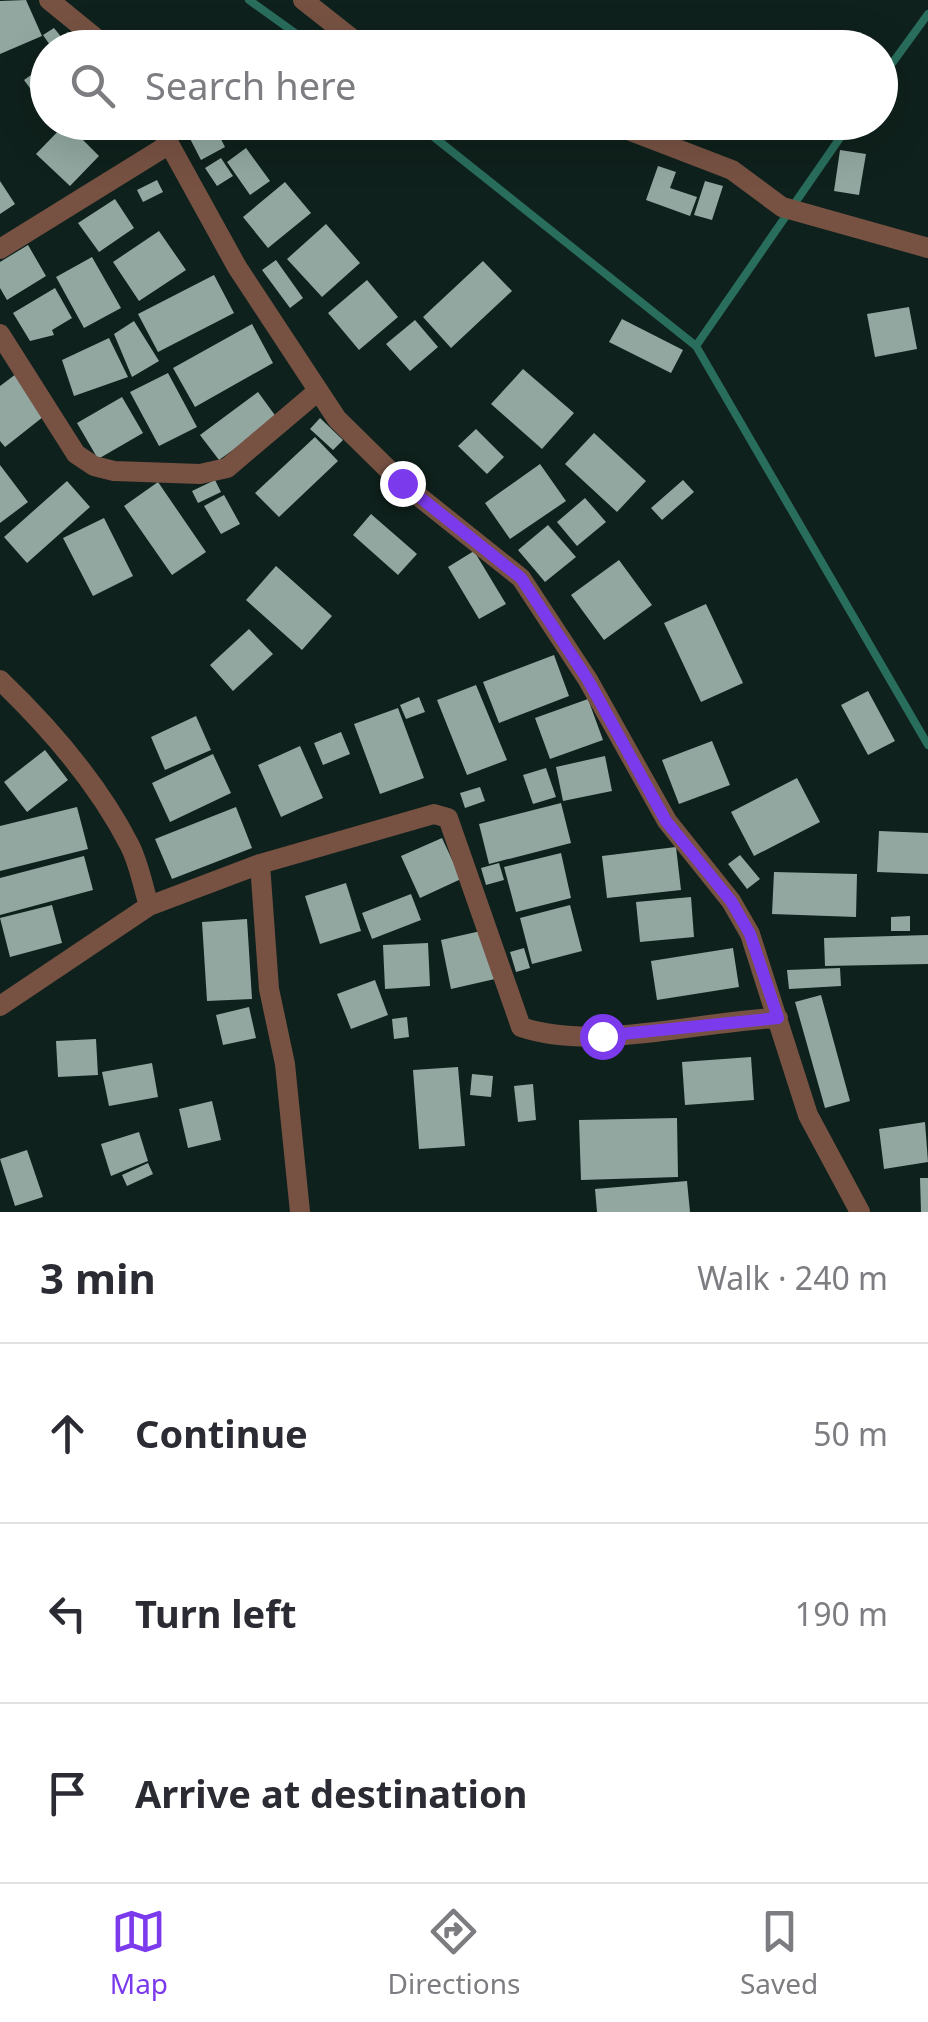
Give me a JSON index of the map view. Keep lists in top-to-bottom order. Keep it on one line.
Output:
{"page":{"search":"Search here","heading":["3 min","Walk · 240 m"],"list":[["Continue","50 m"],["Turn left","190 m"],"Arrive at destination"],"nav":["Map","Directions","Saved"]}}
